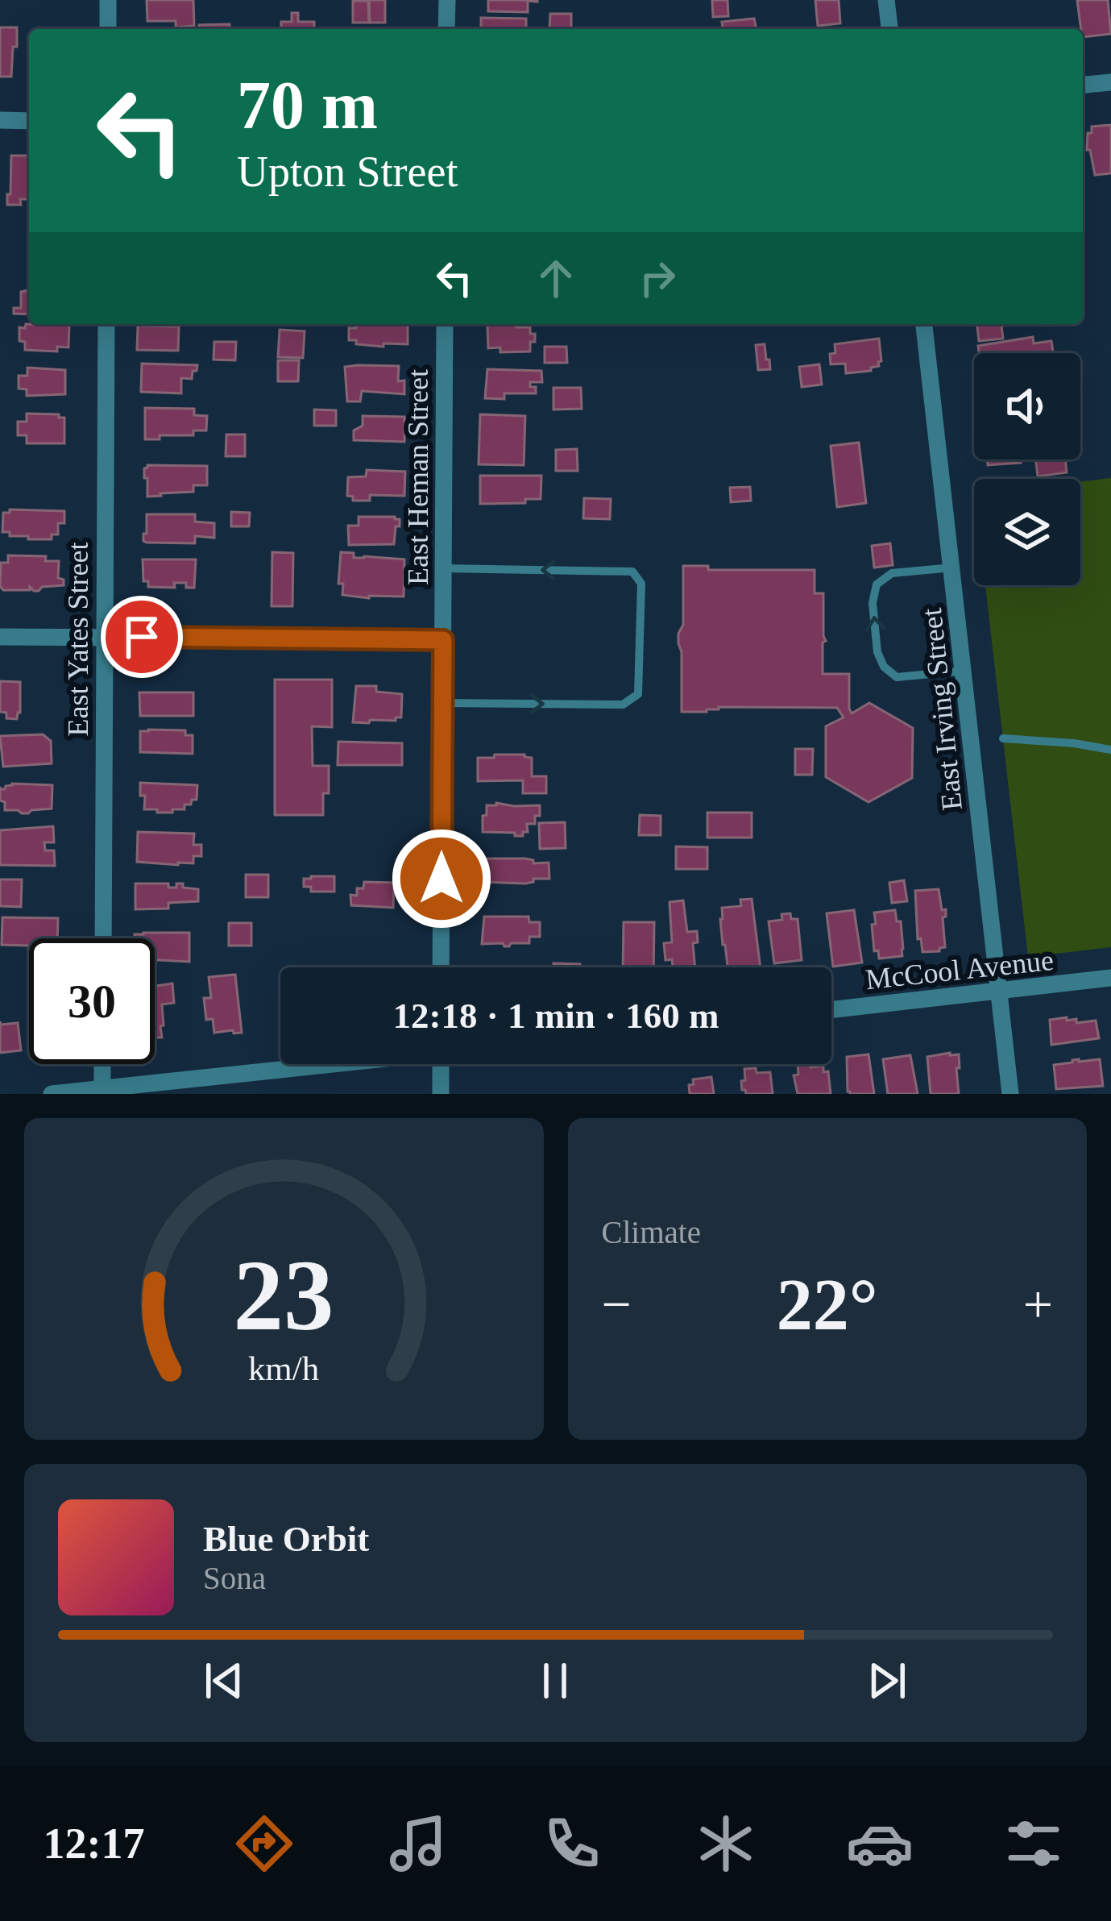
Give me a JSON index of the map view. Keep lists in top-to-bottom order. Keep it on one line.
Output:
{"streets":{"street":["East Heman Street","East Yates Street","East Irving Street","McCool Avenue"]},"crossings":[["East Irving Street","McCool Avenue"]],"page":{"turn":["70 m","Upton Street"],"limit":"30","trip":"12:18 · 1 min · 160 m","tile":"Climate","heat":["−","22°","+"],"song":["Blue Orbit","Sona"],"tabs":"12:17","gauge":["23","km/h"]}}
